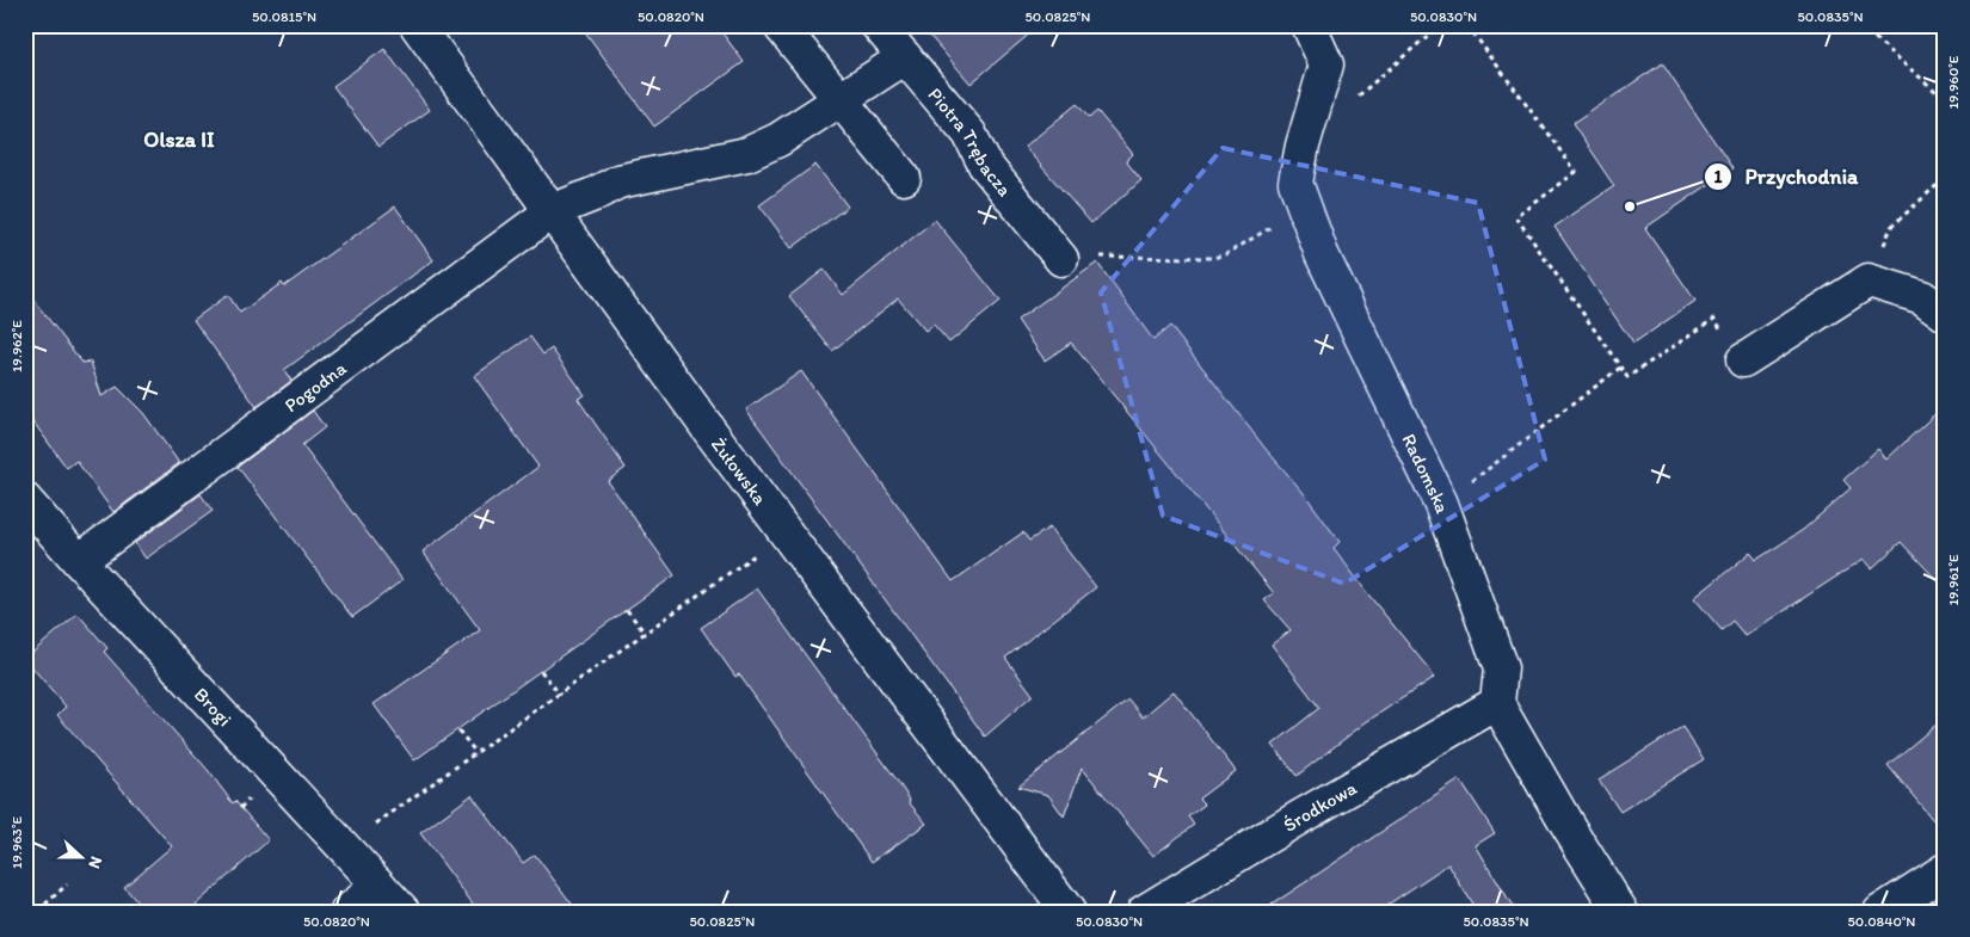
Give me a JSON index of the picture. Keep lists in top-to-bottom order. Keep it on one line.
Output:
{"streets":{"street":["Piotra Trębacza","Pogodna","Żułowska","Radomska","Brogi","Środkowa"]},"crossings":[["Piotra Trębacza","Pogodna"],["Pogodna","Żułowska"],["Pogodna","Brogi"],["Radomska","Środkowa"]],"districts":["Olsza II"],"places":["Przychodnia"],"north":"right","coordinates":["50.0815°N","50.0820°N","50.0825°N","50.0830°N","50.0835°N","19.960°E","19.962°E","19.961°E","19.963°E","50.0840°N"]}
